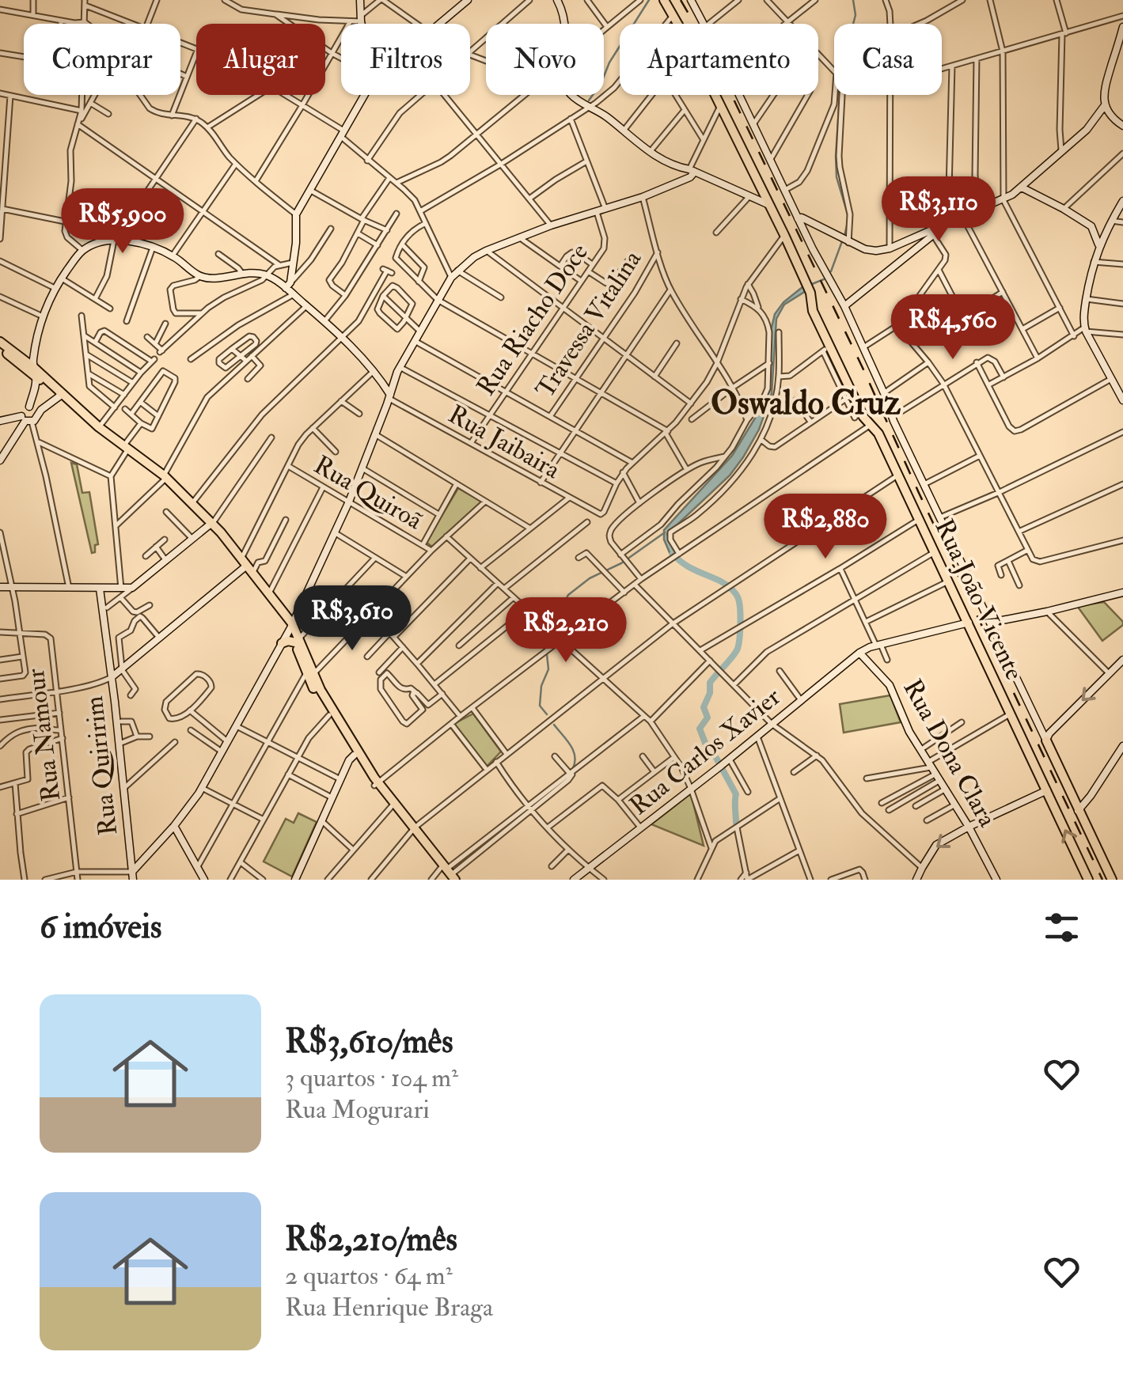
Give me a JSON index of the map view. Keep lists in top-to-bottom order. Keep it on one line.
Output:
{"streets":{"main road":["Rua João Vicente","Rua Carlos Xavier","Rua Dona Clara","Rua Quiririm"],"street":["Rua Riacho Doce","Travessa Vitalina","Rua Jaibaira","Rua Quiroã","Rua Namour"]},"crossings":[["Rua Riacho Doce","Rua Jaibaira"],["Rua João Vicente","Rua Carlos Xavier"],["Rua Carlos Xavier","Rua Dona Clara"]],"districts":["Oswaldo Cruz"],"page":{"chip":["Comprar","Alugar","Filtros","Novo","Apartamento","Casa"],"price":["R$3,110","R$5,900","R$4,560","R$2,880","R$3,610","R$2,210"],"heading":"6 imóveis","list":[{"name":"R$3,610/mês","note":"3 quartos · 104 m² · Rua Mogurari"},{"name":"R$2,210/mês","note":"2 quartos · 64 m² · Rua Henrique Braga"}]}}
